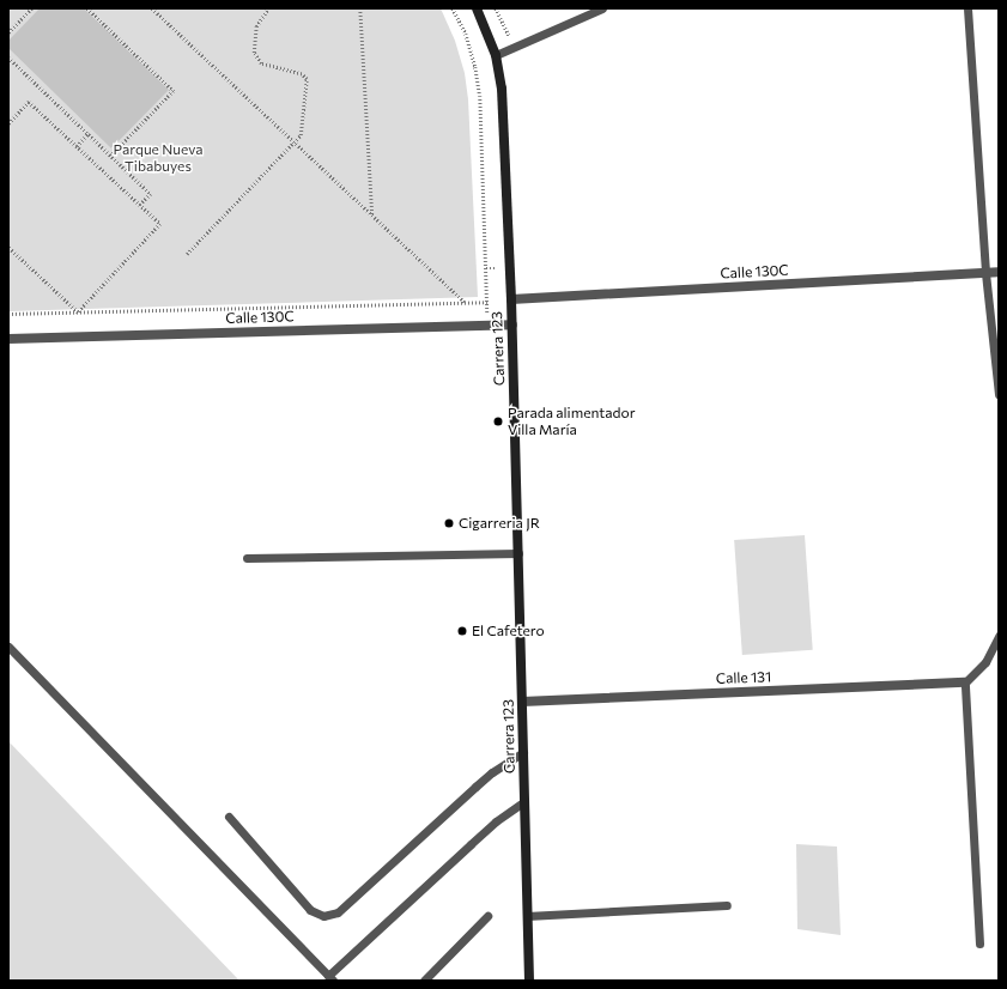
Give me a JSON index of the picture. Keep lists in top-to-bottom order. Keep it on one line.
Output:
{"streets":{"street":["Calle 130C","Carrera 123","Calle 131"]},"crossings":[["Calle 130C","Carrera 123"],["Carrera 123","Calle 131"]],"parks":["Parque Nueva Tibabuyes"],"places":["Parada alimentador Villa María","Cigarreria JR","El Cafetero"]}
